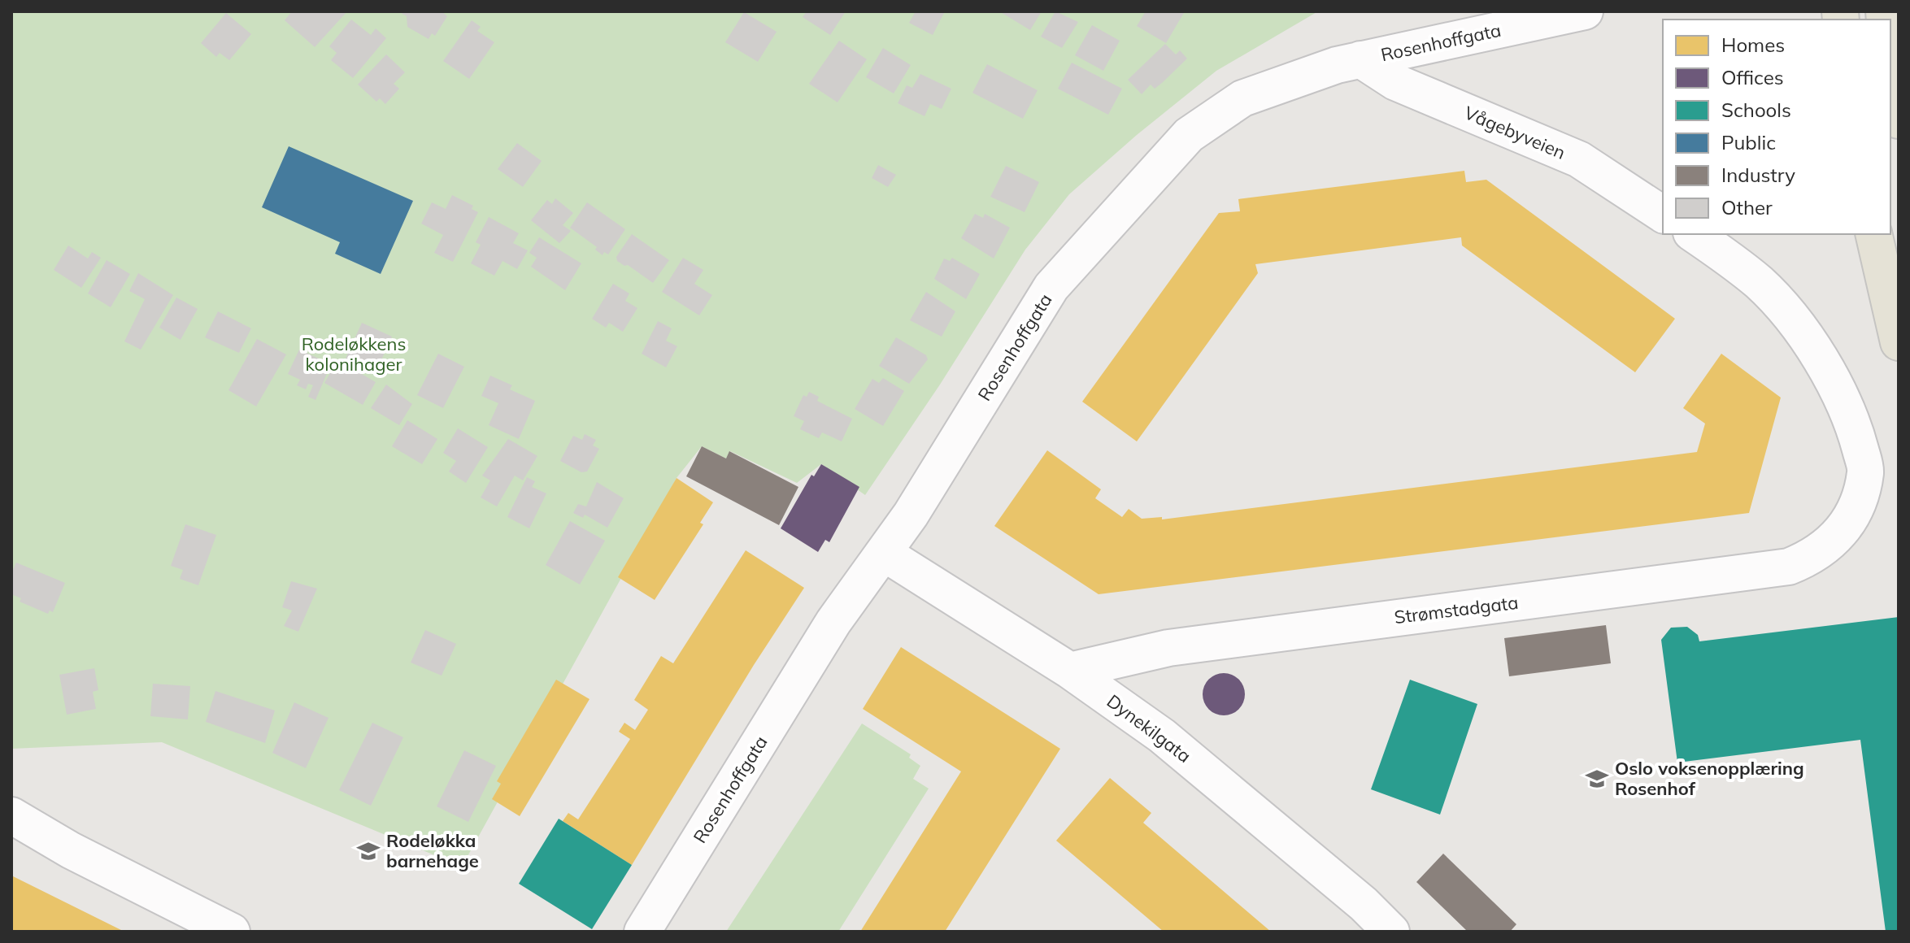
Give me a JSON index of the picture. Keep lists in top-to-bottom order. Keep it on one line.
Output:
{"streets":{"street":["Rosenhoffgata","Vågebyveien","Strømstadgata","Dynekilgata"]},"crossings":[["Rosenhoffgata","Vågebyveien"],["Rosenhoffgata","Dynekilgata"],["Strømstadgata","Dynekilgata"]],"parks":["Rodeløkkens kolonihager"],"places":{"school or university":["Oslo voksenopplæring Rosenhof","Rodeløkka barnehage"]},"legend":["Homes","Offices","Schools","Public","Industry","Other"]}
